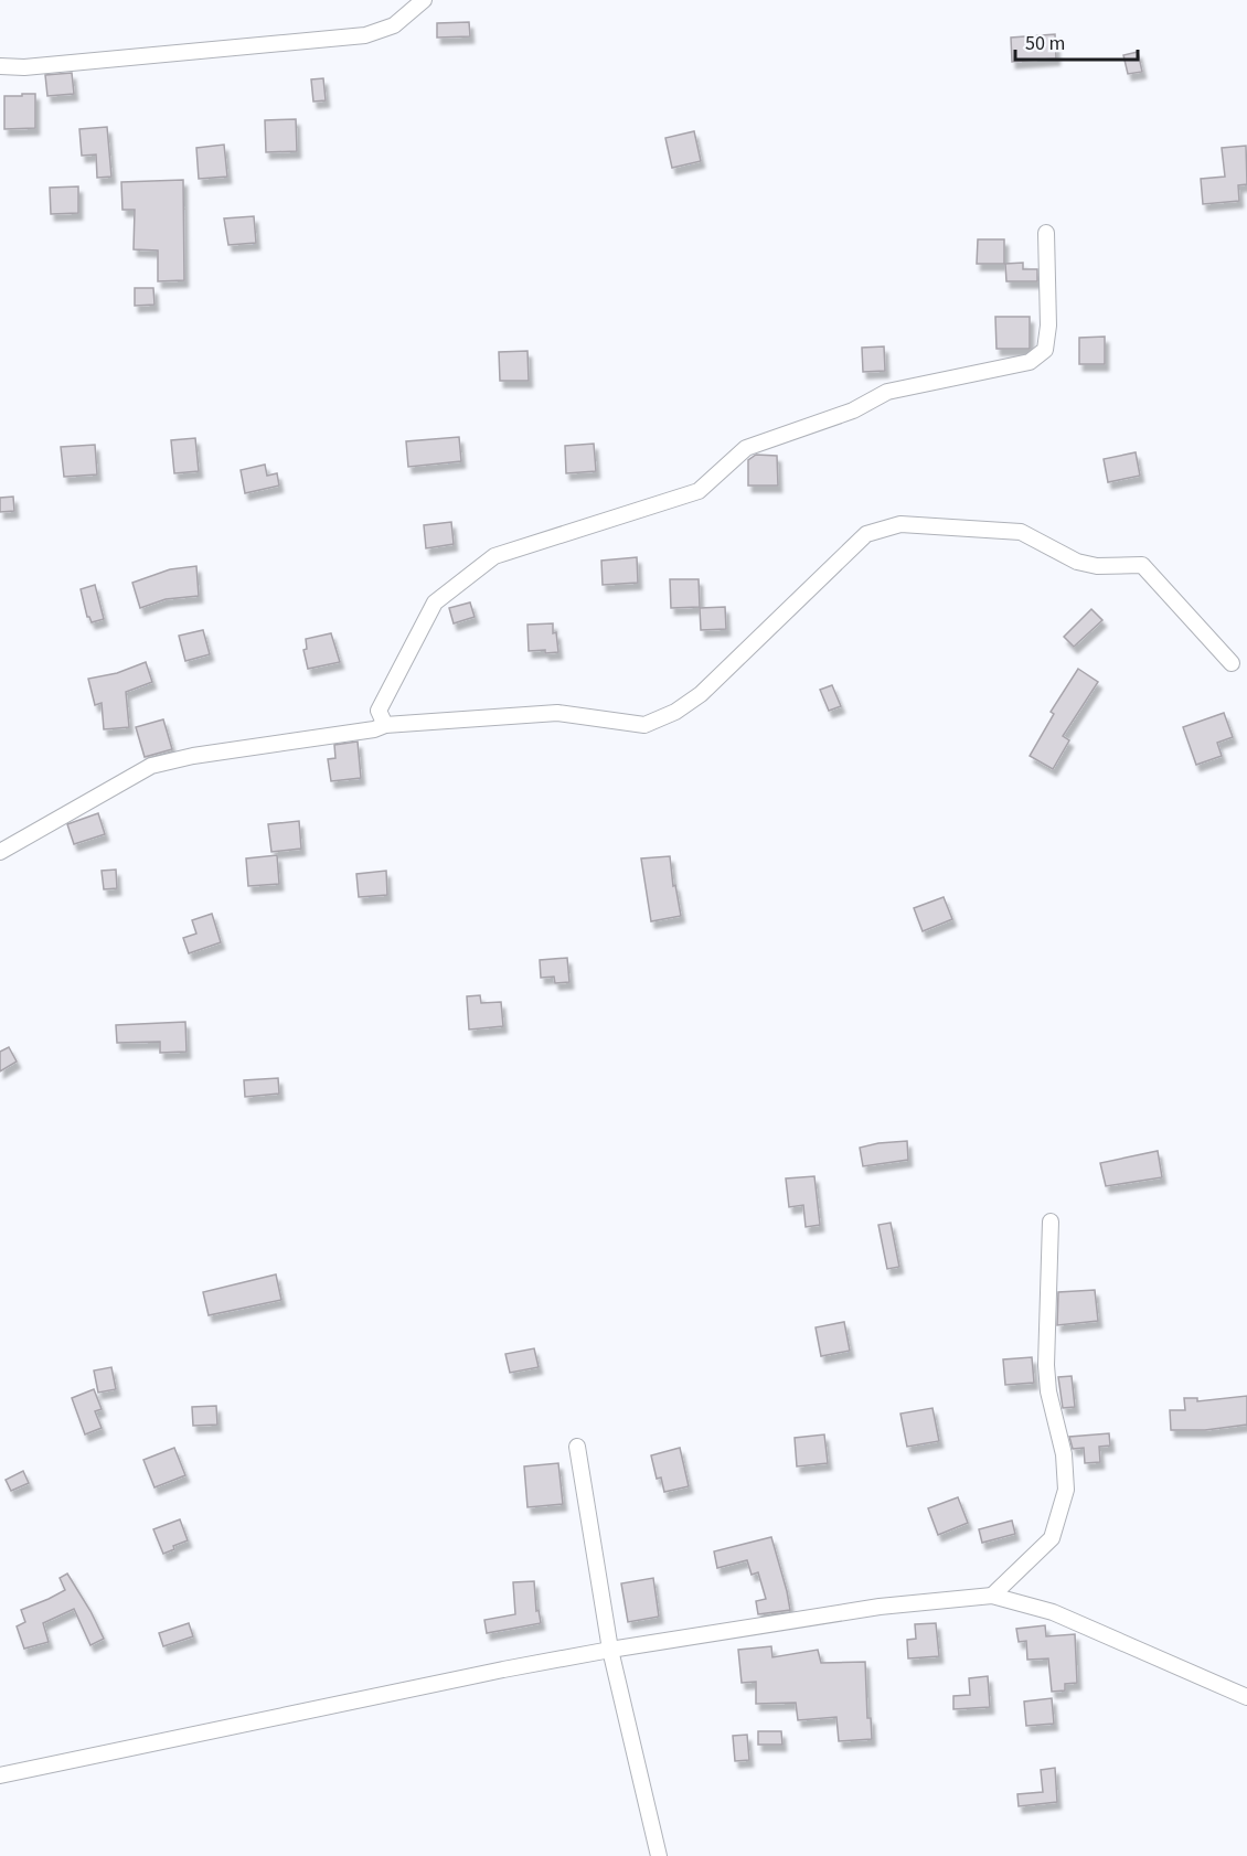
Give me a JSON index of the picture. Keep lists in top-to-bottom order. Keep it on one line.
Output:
{"scale_bar":"50 m"}
